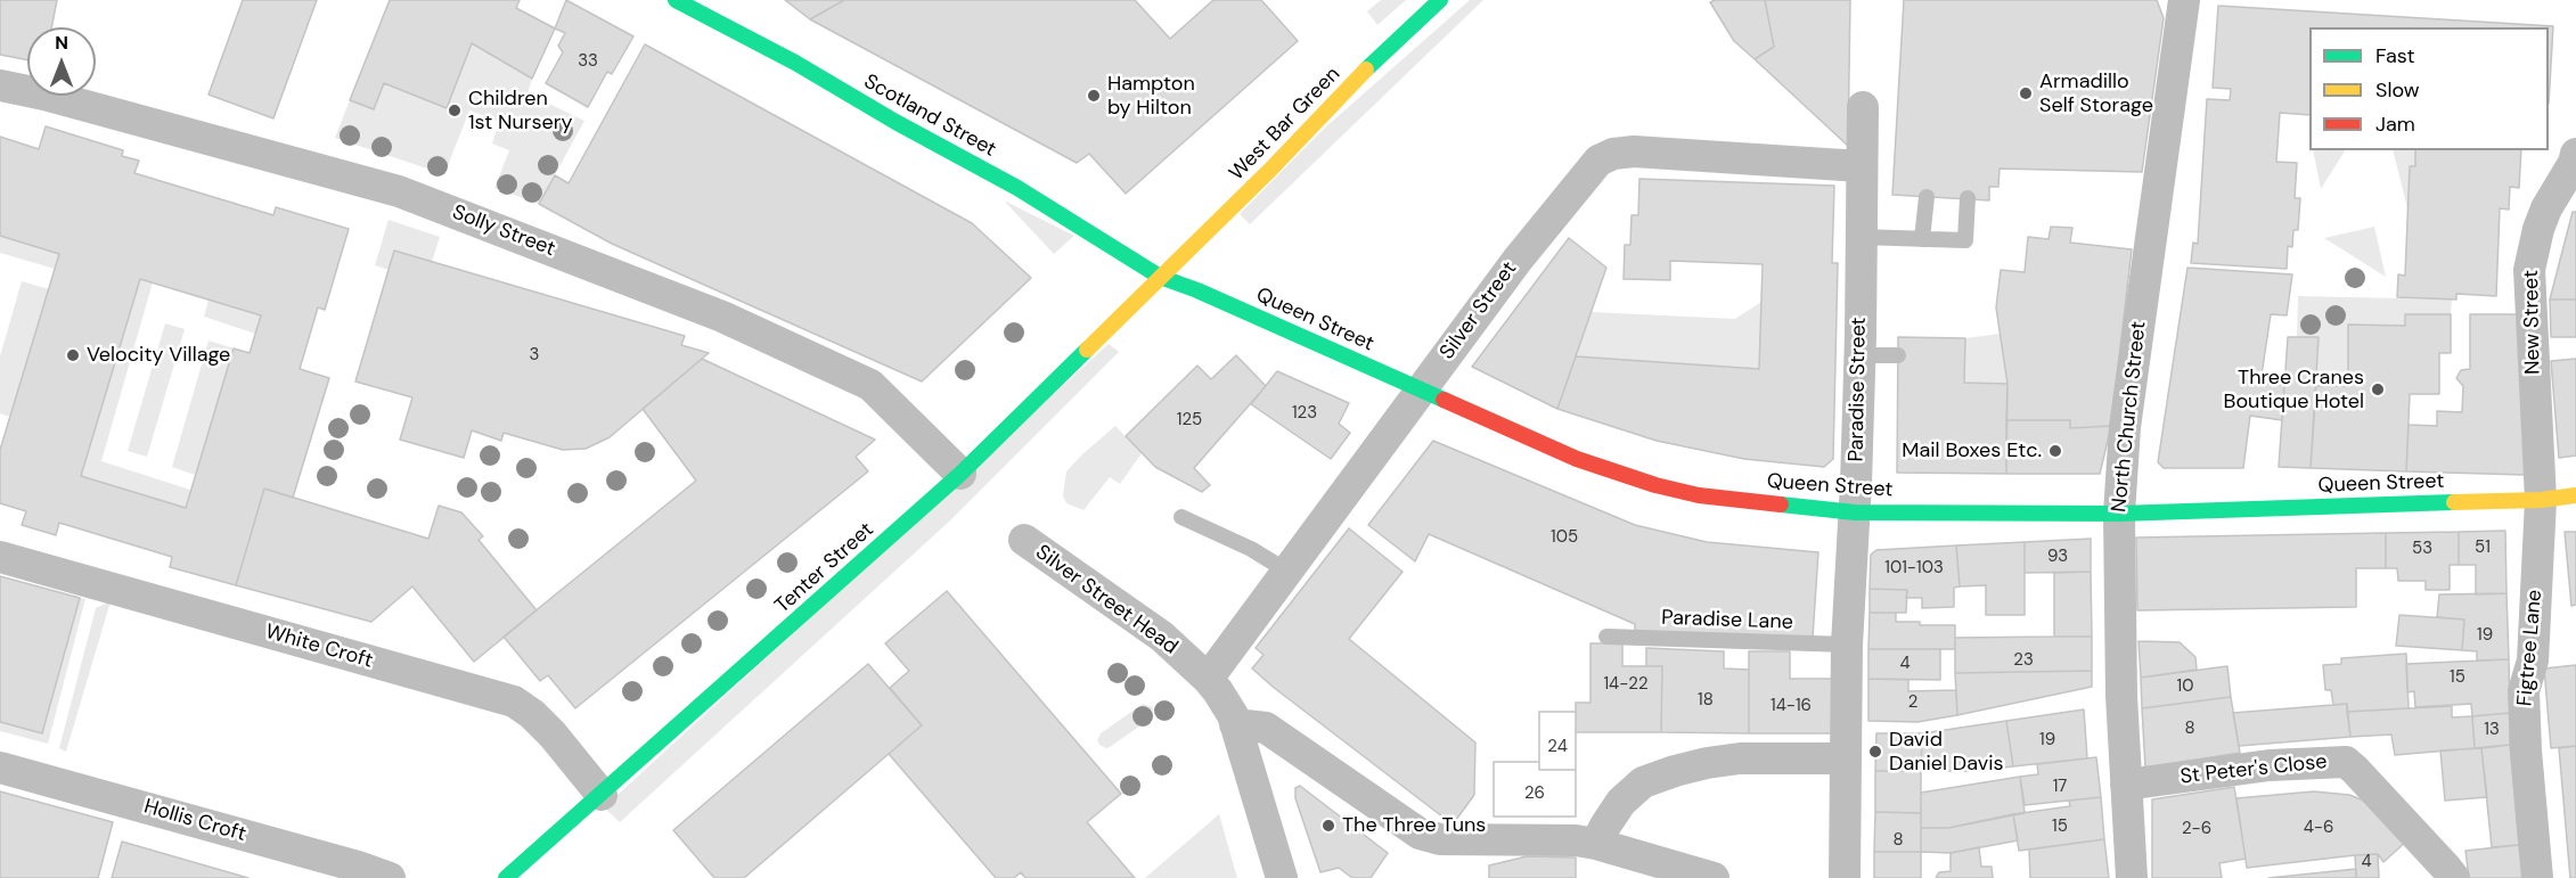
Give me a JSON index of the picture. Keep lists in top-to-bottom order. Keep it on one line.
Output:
{"streets":{"street":["Scotland Street","West Bar Green","Solly Street","Silver Street","Queen Street","New Street","Paradise Street","North Church Street","Tenter Street","Silver Street Head","White Croft","Figtree Lane","St Peter's Close","Hollis Croft"],"lane":["Paradise Lane"]},"crossings":[["Scotland Street","West Bar Green"],["Scotland Street","Queen Street"],["Scotland Street","Tenter Street"],["West Bar Green","Queen Street"],["West Bar Green","Tenter Street"],["Solly Street","Tenter Street"],["Silver Street","Queen Street"],["Silver Street","Paradise Street"],["Silver Street","Silver Street Head"],["Queen Street","New Street"],["Queen Street","Paradise Street"],["Queen Street","North Church Street"],["Queen Street","Tenter Street"],["Queen Street","Figtree Lane"],["New Street","Figtree Lane"],["Paradise Street","Paradise Lane"],["North Church Street","St Peter's Close"],["Tenter Street","White Croft"]],"places":["Armadillo Self Storage","Hampton by Hilton","Children 1st Nursery","Velocity Village","Three Cranes Boutique Hotel","Mail Boxes Etc.","David Daniel Davis","The Three Tuns"],"house_numbers":["33","3","123","125","105","51","53","93","101-103","19","23","4","15","14-22","10","18","2","14-16","8","13","19","24","17","26","15","4-6","2-6","8","4"],"legend":["Fast","Slow","Jam"],"north":"top"}
